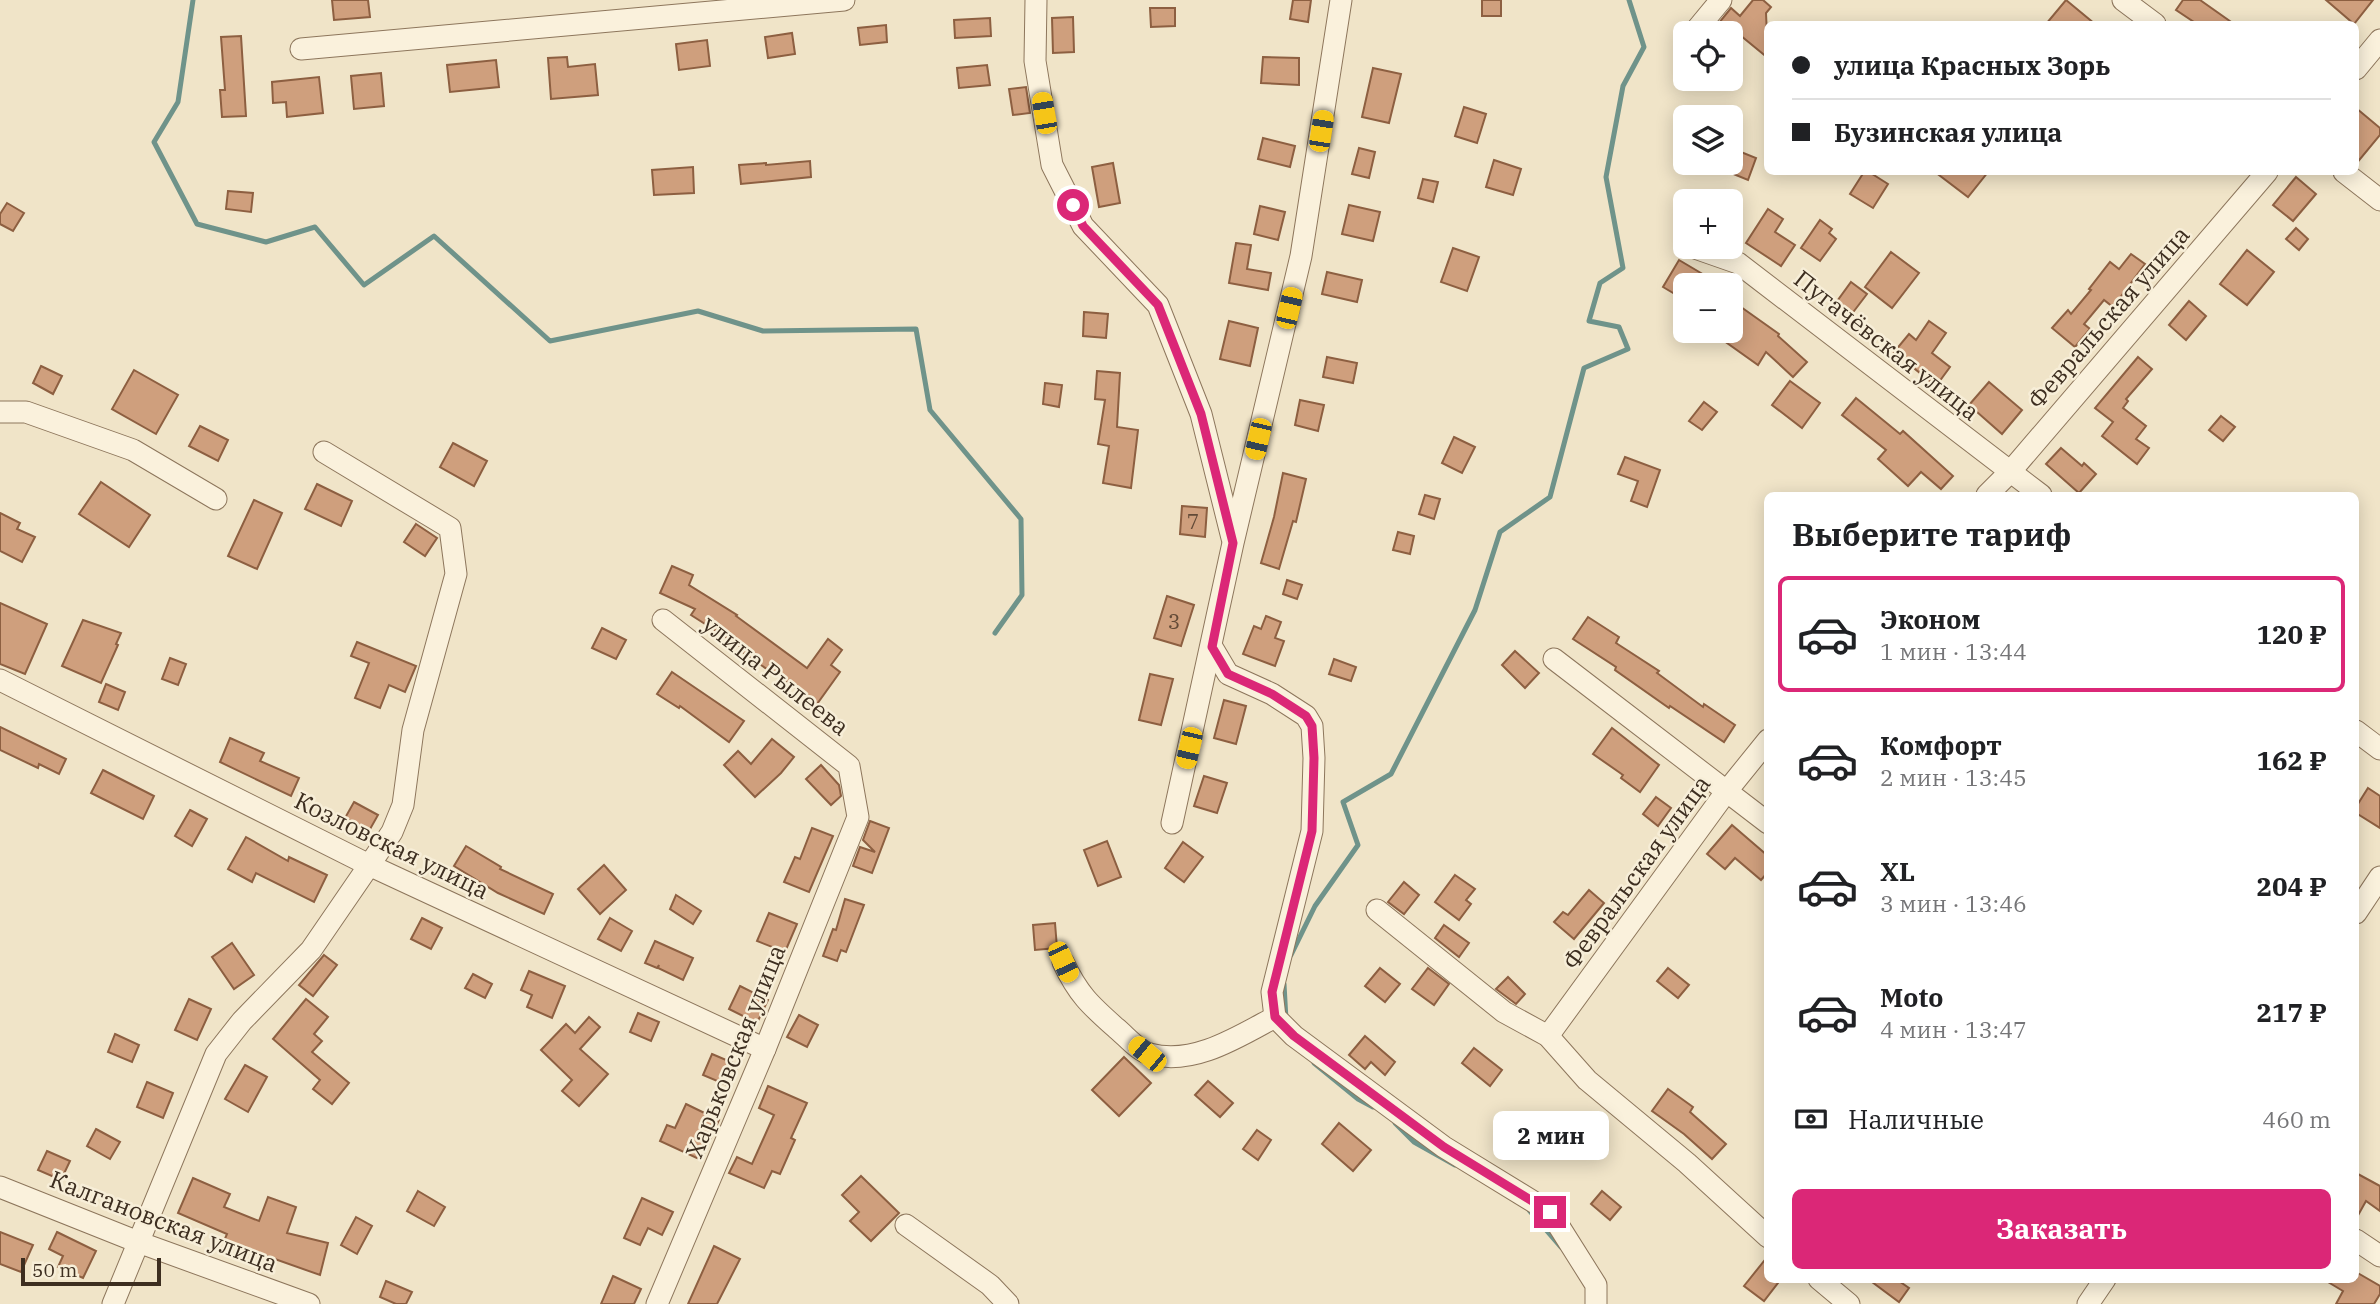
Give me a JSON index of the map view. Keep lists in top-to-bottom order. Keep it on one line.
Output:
{"streets":{"street":["Февральская улица","Пугачёвская улица","улица Рылеева","Козловская улица","Харьковская улица","Калгановская улица"]},"crossings":[["Февральская улица","Пугачёвская улица"],["улица Рылеева","Харьковская улица"],["Козловская улица","Харьковская улица"]],"house_numbers":["7","3"],"scale_bar":"50 m","page":{"map_buttons":["+","−"],"banner":["улица Красных Зорь","Бузинская улица"],"heading":"Выберите тариф","list":[{"name":"Эконом","note":"1 мин · 13:44","value":"120 ₽"},{"name":"Комфорт","note":"2 мин · 13:45","value":"162 ₽"},{"name":"XL","note":"3 мин · 13:46","value":"204 ₽"},{"name":"Moto","note":"4 мин · 13:47","value":"217 ₽"}],"pay":["Наличные","460 m"],"bubble":"2 мин","buttons":"Заказать","scale":"50 m"}}
